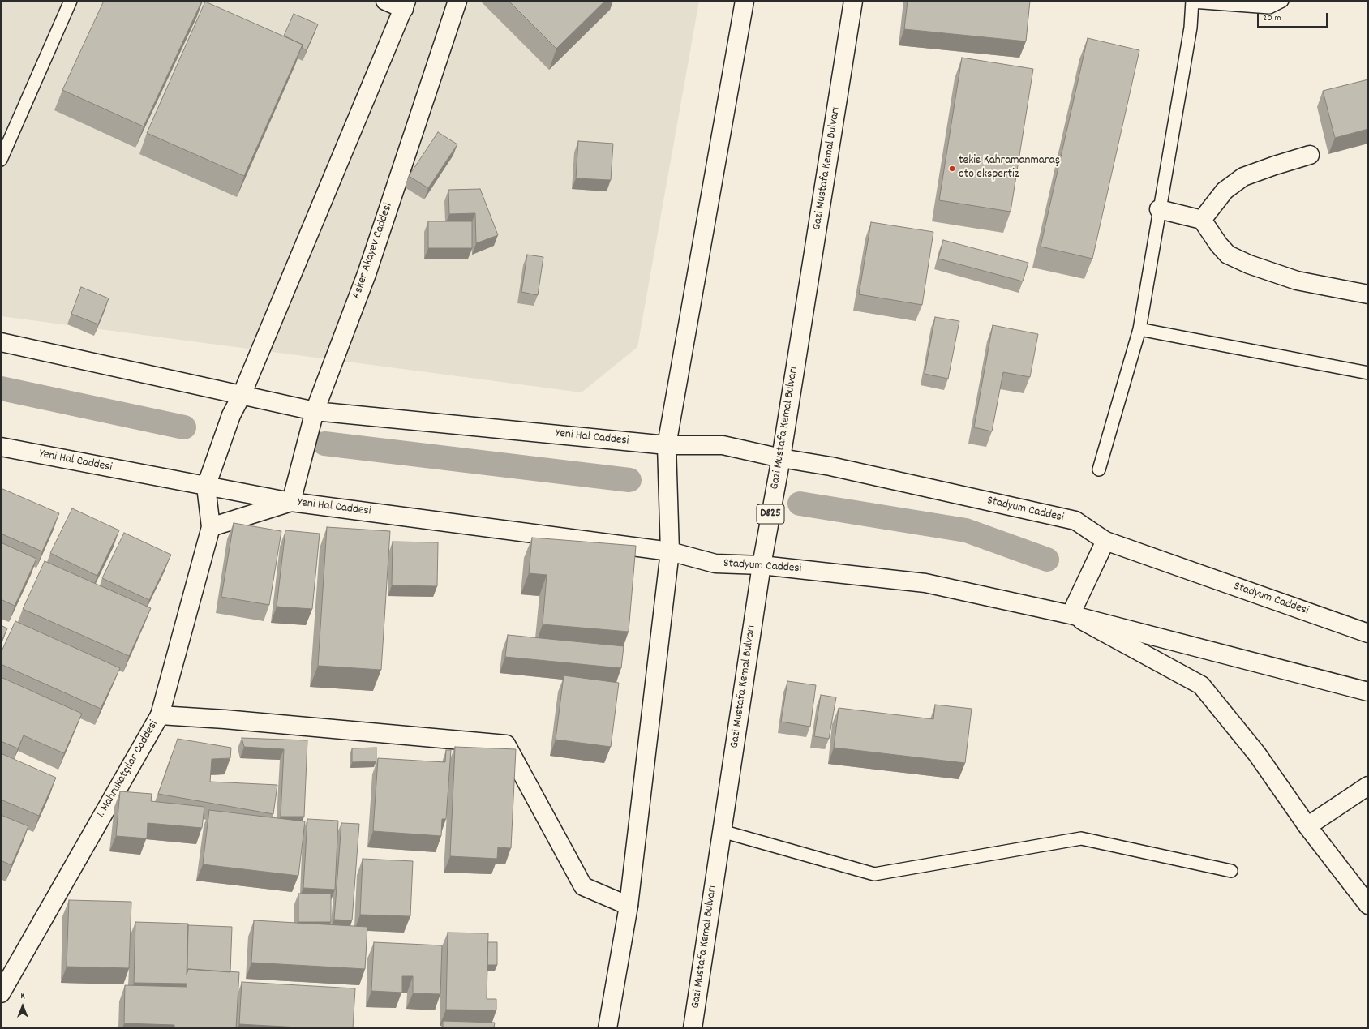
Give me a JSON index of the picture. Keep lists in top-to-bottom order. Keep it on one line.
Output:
{"streets":{"main road":["Gazi Mustafa Kemal Bulvarı","Asker Akayev Caddesi","Yeni Hal Caddesi","Stadyum Caddesi","D825","1. Mahrukatçılar Caddesi"]},"crossings":[["Gazi Mustafa Kemal Bulvarı","Stadyum Caddesi"],["Asker Akayev Caddesi","Yeni Hal Caddesi"],["Yeni Hal Caddesi","Stadyum Caddesi"],["Yeni Hal Caddesi","1. Mahrukatçılar Caddesi"]],"places":["tekis Kahramanmaraş oto ekspertiz"],"scale_bar":"20 m","north":"top"}
